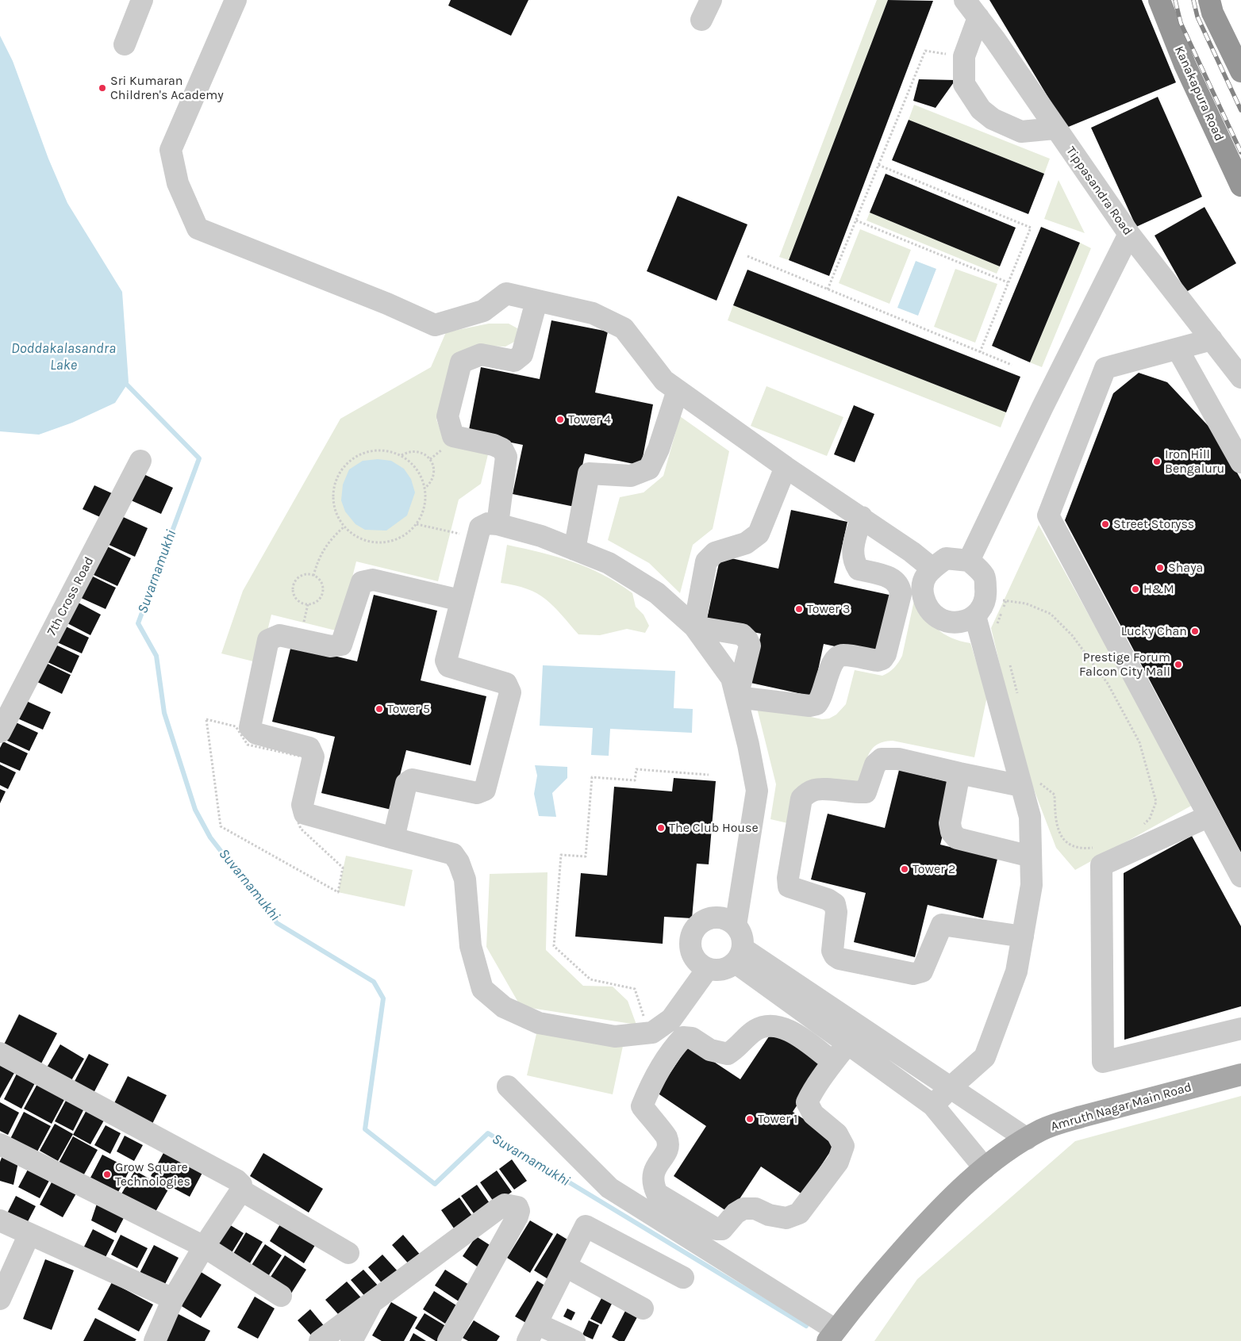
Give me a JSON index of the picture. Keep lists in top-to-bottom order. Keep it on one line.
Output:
{"streets":{"highway":["Kanakapura Road"],"main road":["Amruth Nagar Main Road"],"street":["Tippasandra Road","7th Cross Road"]},"water":["Doddakalasandra Lake","Suvarnamukhi"],"places":["Sri Kumaran Children's Academy","Tower 4","Iron Hill Bengaluru","Street Storyss","Shaya","H&M","Tower 3","Lucky Chan","Prestige Forum Falcon City Mall","Tower 5","The Club House","Tower 2","Tower 1","Grow Square Technologies"]}
